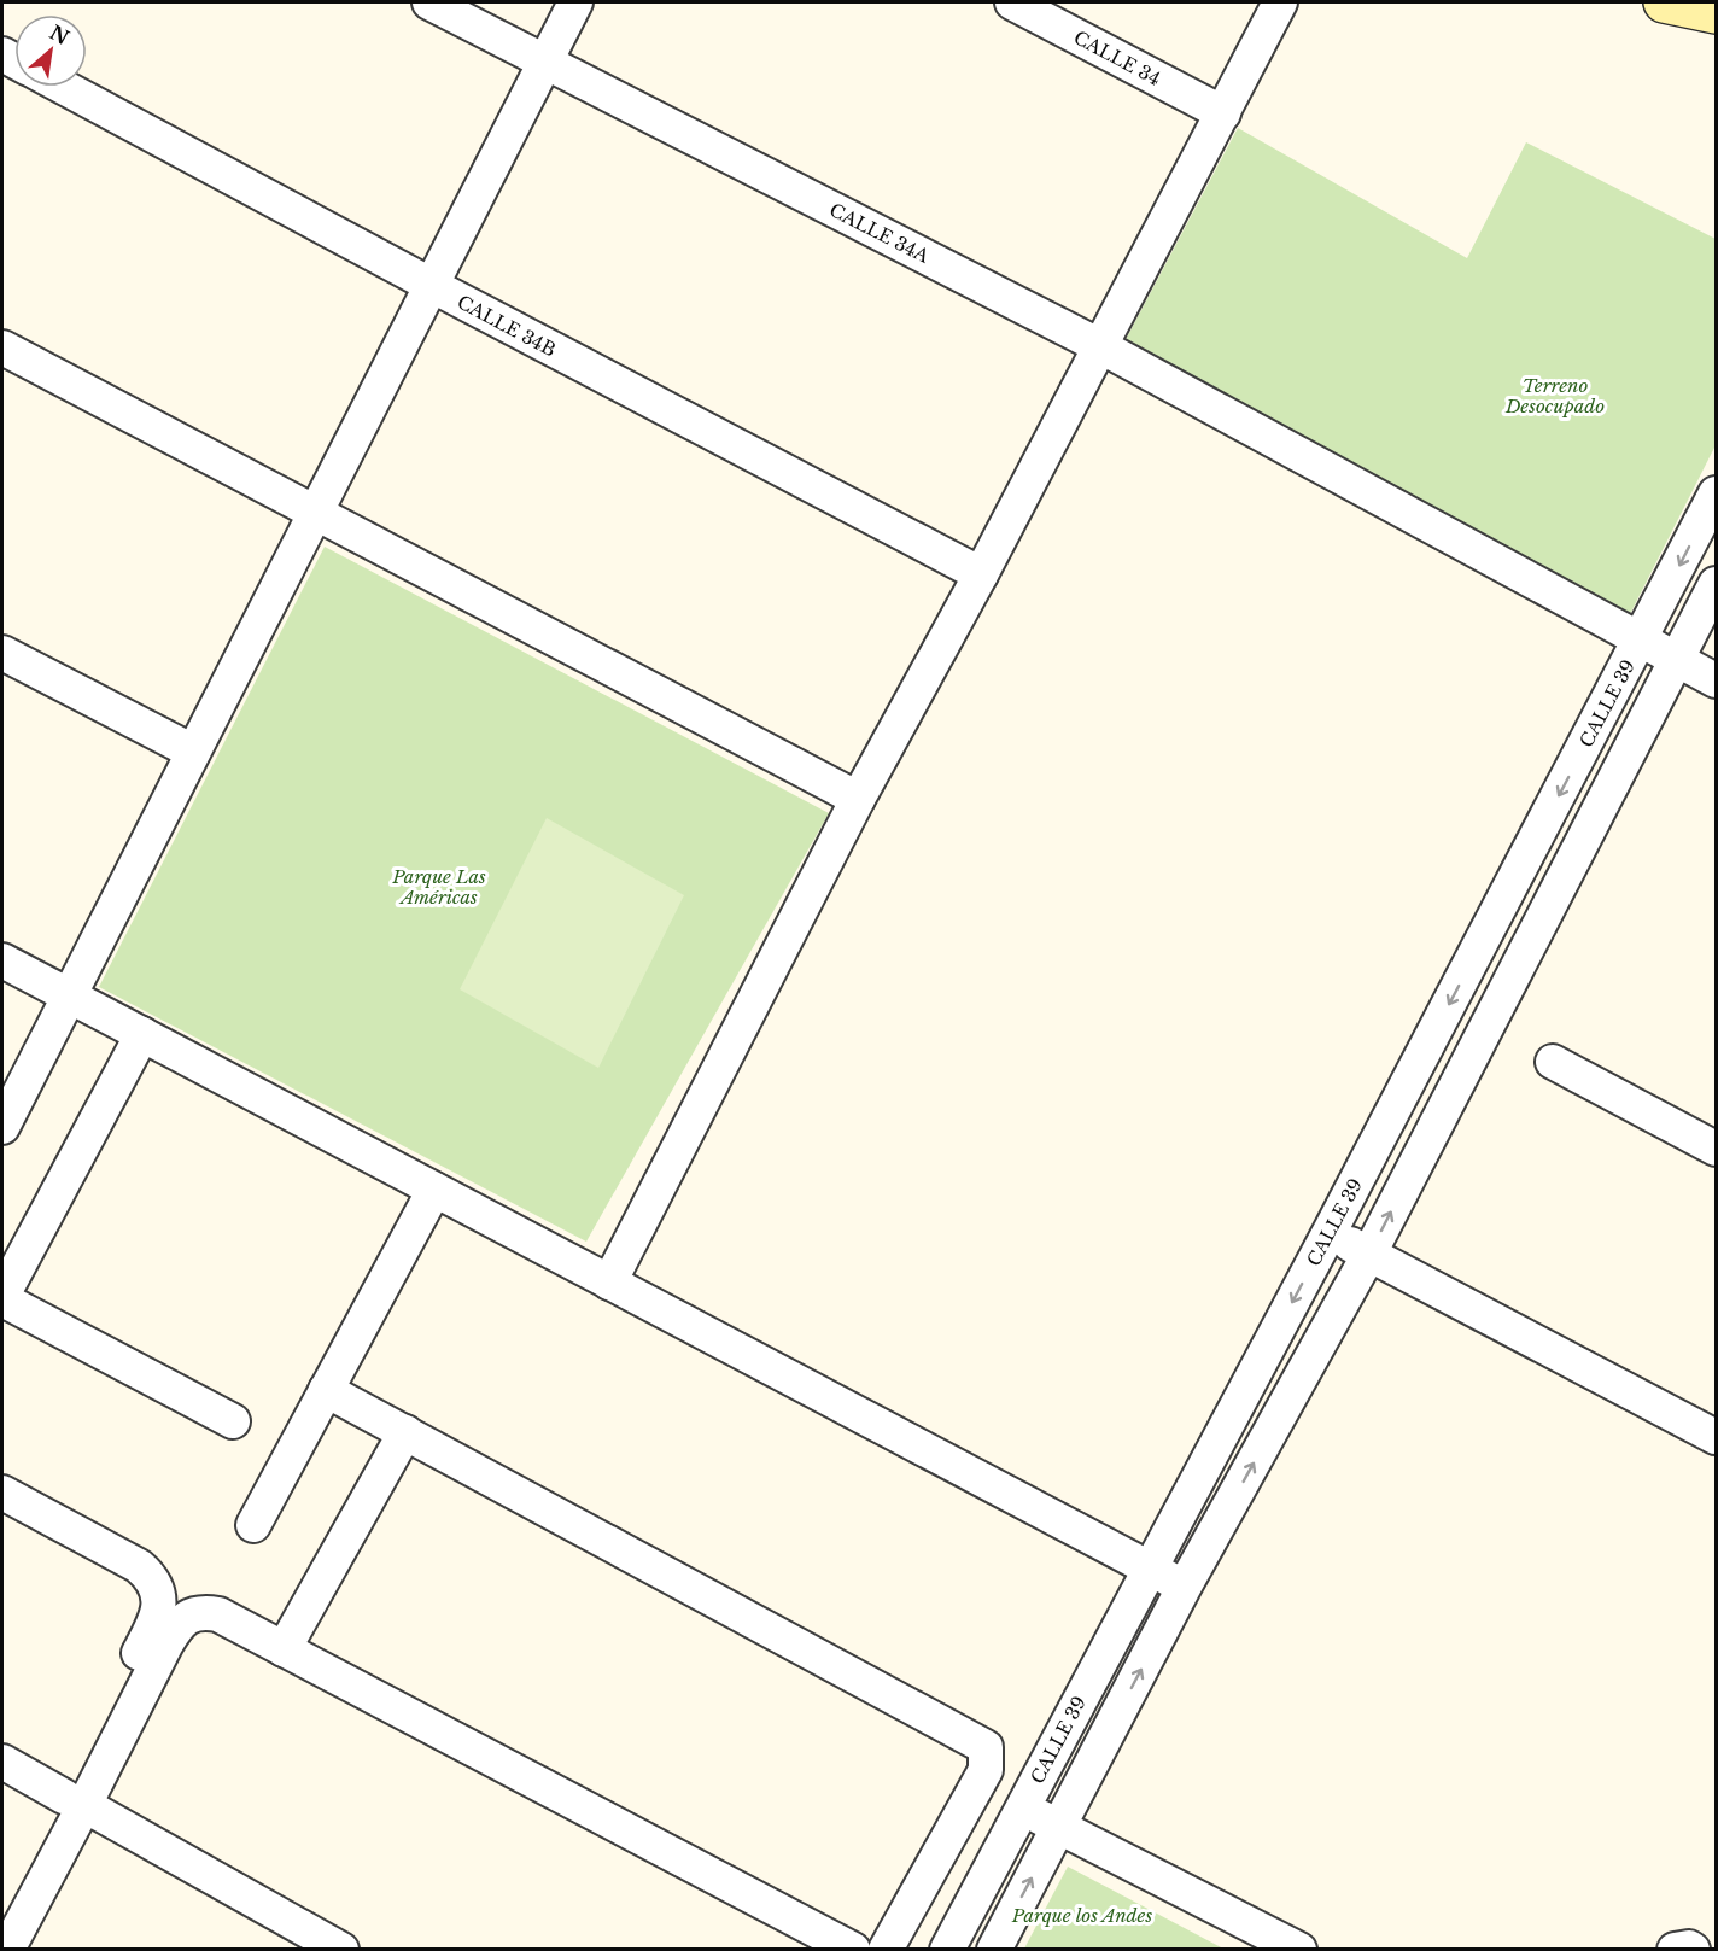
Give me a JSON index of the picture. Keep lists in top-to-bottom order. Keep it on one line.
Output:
{"streets":{"street":["CALLE 34","CALLE 34A","CALLE 34B","CALLE 39"]},"crossings":[["CALLE 34A","CALLE 39"]],"parks":["Terreno Desocupado","Parque Las Américas","Parque los Andes"],"north":"top right"}
